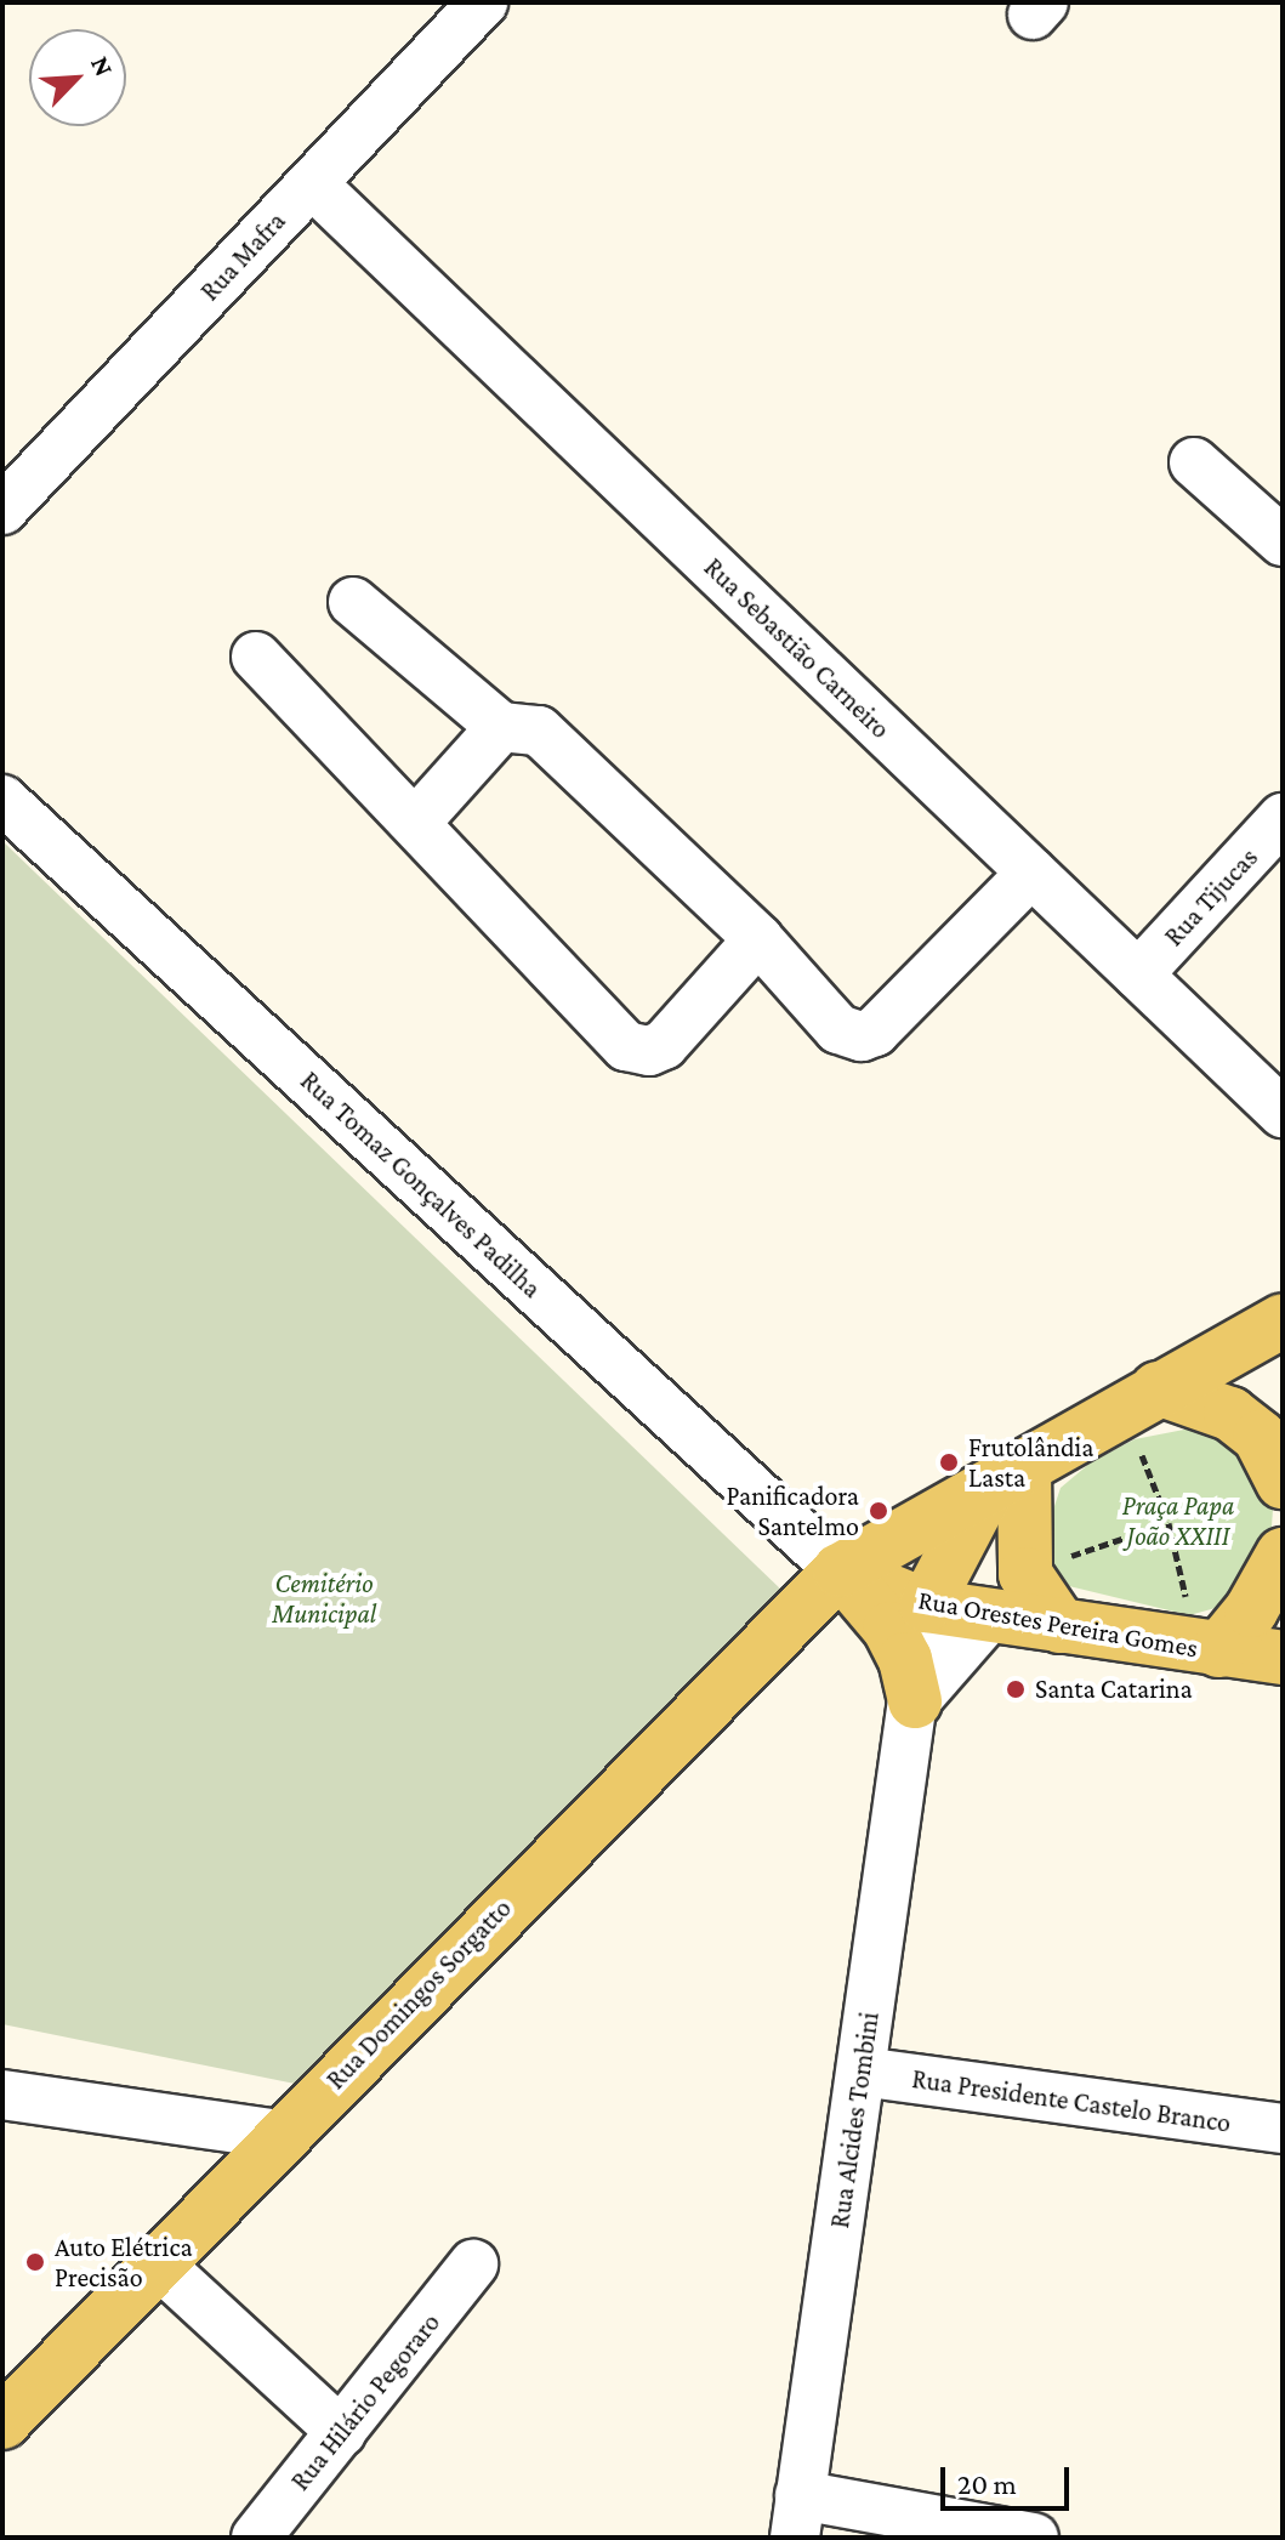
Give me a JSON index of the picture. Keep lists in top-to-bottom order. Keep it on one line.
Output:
{"streets":{"main road":["Rua Orestes Pereira Gomes","Rua Domingos Sorgatto"],"street":["Rua Mafra","Rua Sebastião Carneiro","Rua Tijucas","Rua Tomaz Gonçalves Padilha","Rua Presidente Castelo Branco","Rua Alcides Tombini","Rua Hilário Pegoraro"]},"crossings":[["Rua Mafra","Rua Sebastião Carneiro"],["Rua Sebastião Carneiro","Rua Tijucas"],["Rua Tomaz Gonçalves Padilha","Rua Orestes Pereira Gomes"],["Rua Tomaz Gonçalves Padilha","Rua Domingos Sorgatto"],["Rua Orestes Pereira Gomes","Rua Domingos Sorgatto"],["Rua Orestes Pereira Gomes","Rua Alcides Tombini"],["Rua Presidente Castelo Branco","Rua Alcides Tombini"]],"parks":["Praça Papa João XXIII","Cemitério Municipal"],"places":["Frutolândia Lasta","Panificadora Santelmo","Santa Catarina","Auto Elétrica Precisão"],"scale_bar":"20 m","north":"top right"}
